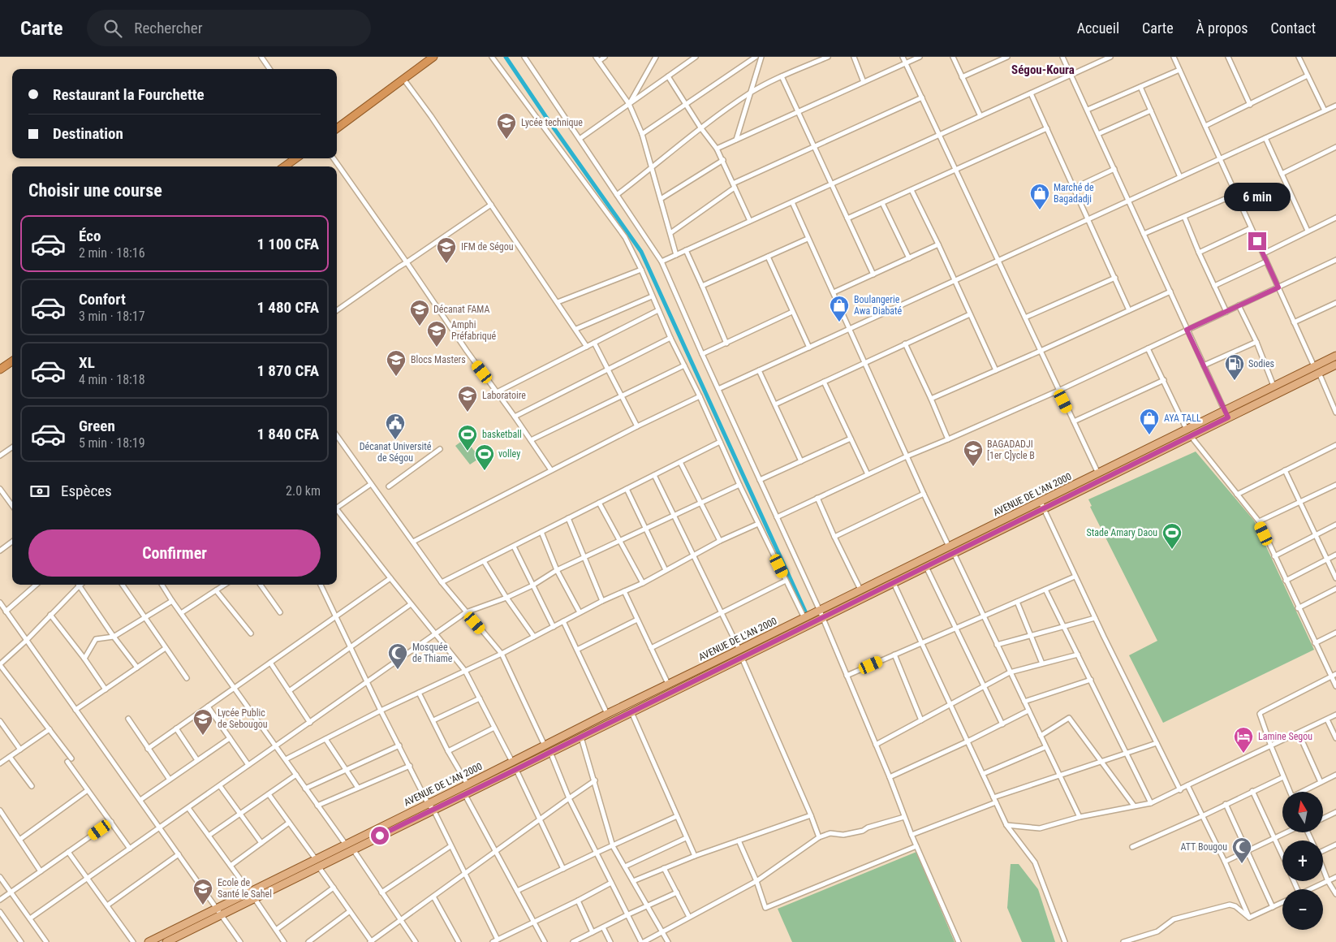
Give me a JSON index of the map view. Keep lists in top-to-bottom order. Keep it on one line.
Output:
{"streets":{"main road":["AVENUE DE L'AN 2000"]},"districts":["Ségou-Koura"],"places":{"school or university":["Lycée technique","IFM de Ségou","Décanat FAMA","Amphi Préfabriqué","Blocs Masters","Laboratoire","BAGADADJI [1er C]ycle B","Lycée Public de Sebougou","Ecole de Santé le Sahel"],"shop":["Marché de Bagadadji","Boulangerie Awa Diabaté","AYA TALL"],"fuel station":["Sodies"],"public building":["Décanat Université de Ségou"],"sports":["basketball","volley","Stade Amary Daou"],"mosque":["Mosquée de Thiame","ATT Bougou"],"hotel":["Lamine Segou"]},"north":"top","page":{"header":"Carte","search":"Rechercher","nav":["Accueil","Carte","À propos","Contact"],"banner":["Restaurant la Fourchette","Destination"],"heading":"Choisir une course","bubble":"6 min","list":[{"name":"Éco","note":"2 min · 18:16","value":"1 100 CFA"},{"name":"Confort","note":"3 min · 18:17","value":"1 480 CFA"},{"name":"XL","note":"4 min · 18:18","value":"1 870 CFA"},{"name":"Green","note":"5 min · 18:19","value":"1 840 CFA"}],"pay":["Espèces","2.0 km"],"buttons":"Confirmer","map_buttons":["+","−"]}}
